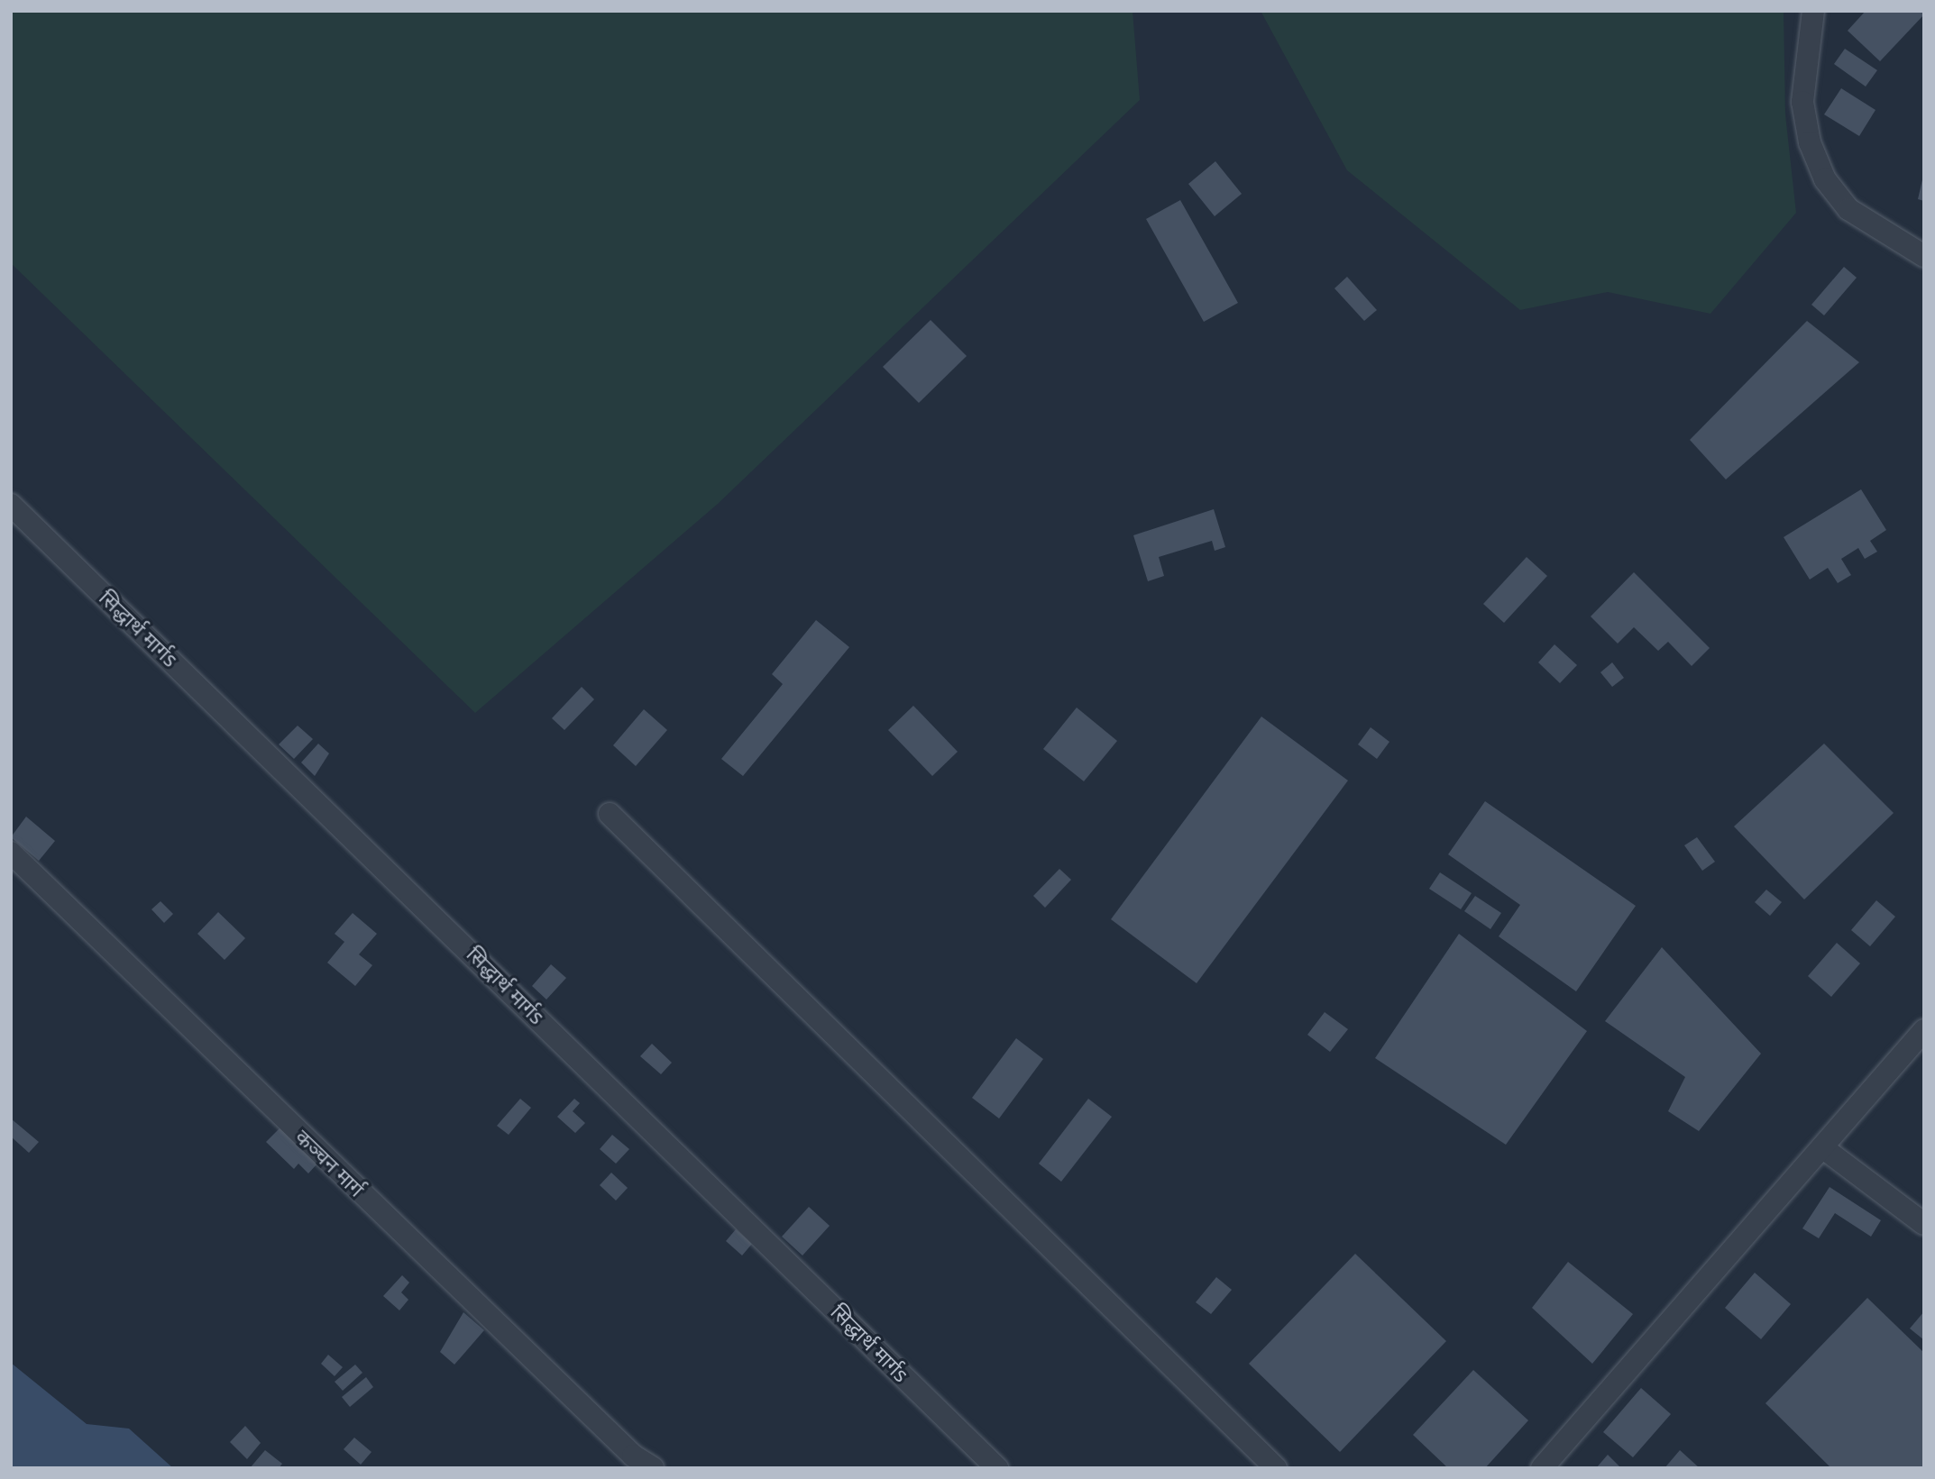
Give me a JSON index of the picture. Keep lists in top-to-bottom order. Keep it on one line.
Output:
{"streets":{"street":["सिद्धार्थ मार्गs","कञ्चन मार्ग"]}}
